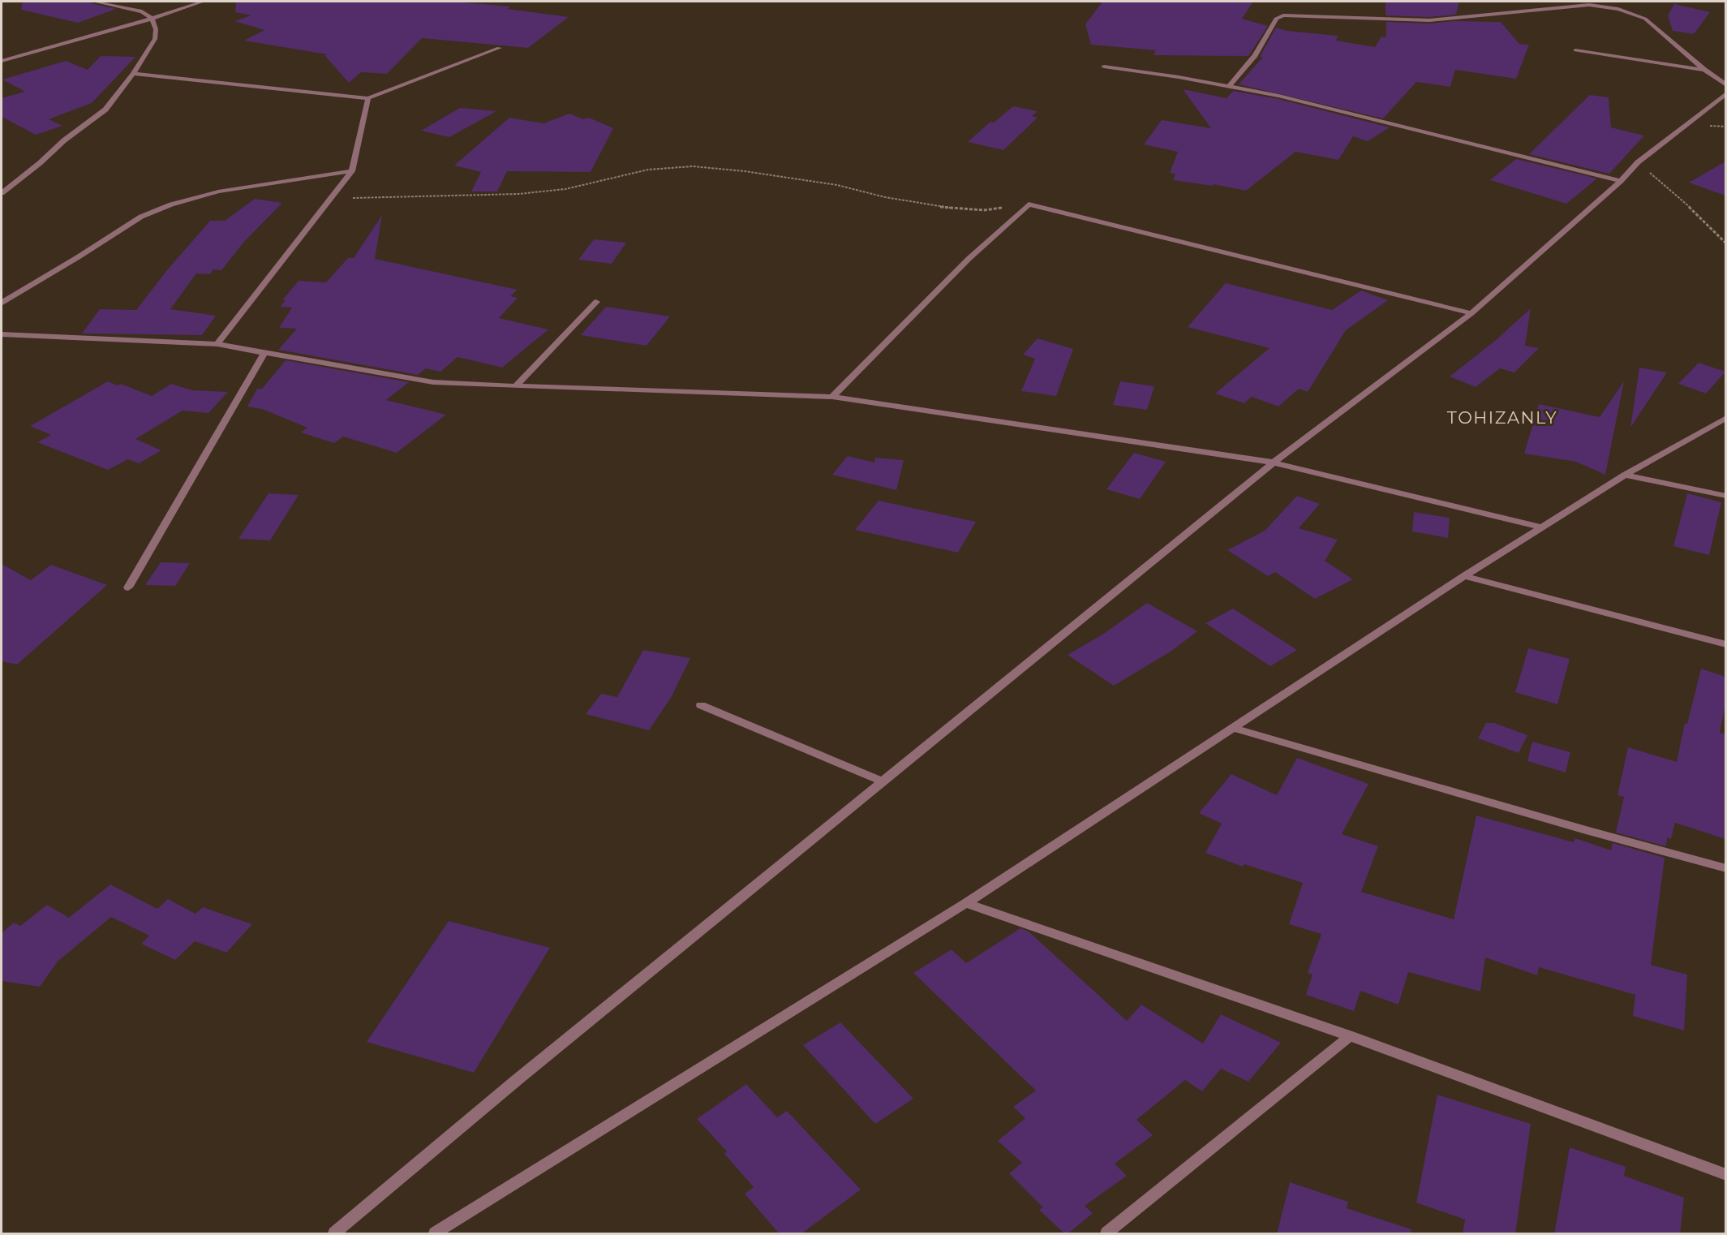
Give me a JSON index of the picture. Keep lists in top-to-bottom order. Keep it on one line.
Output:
{"districts":["TOHIZANLY"]}
